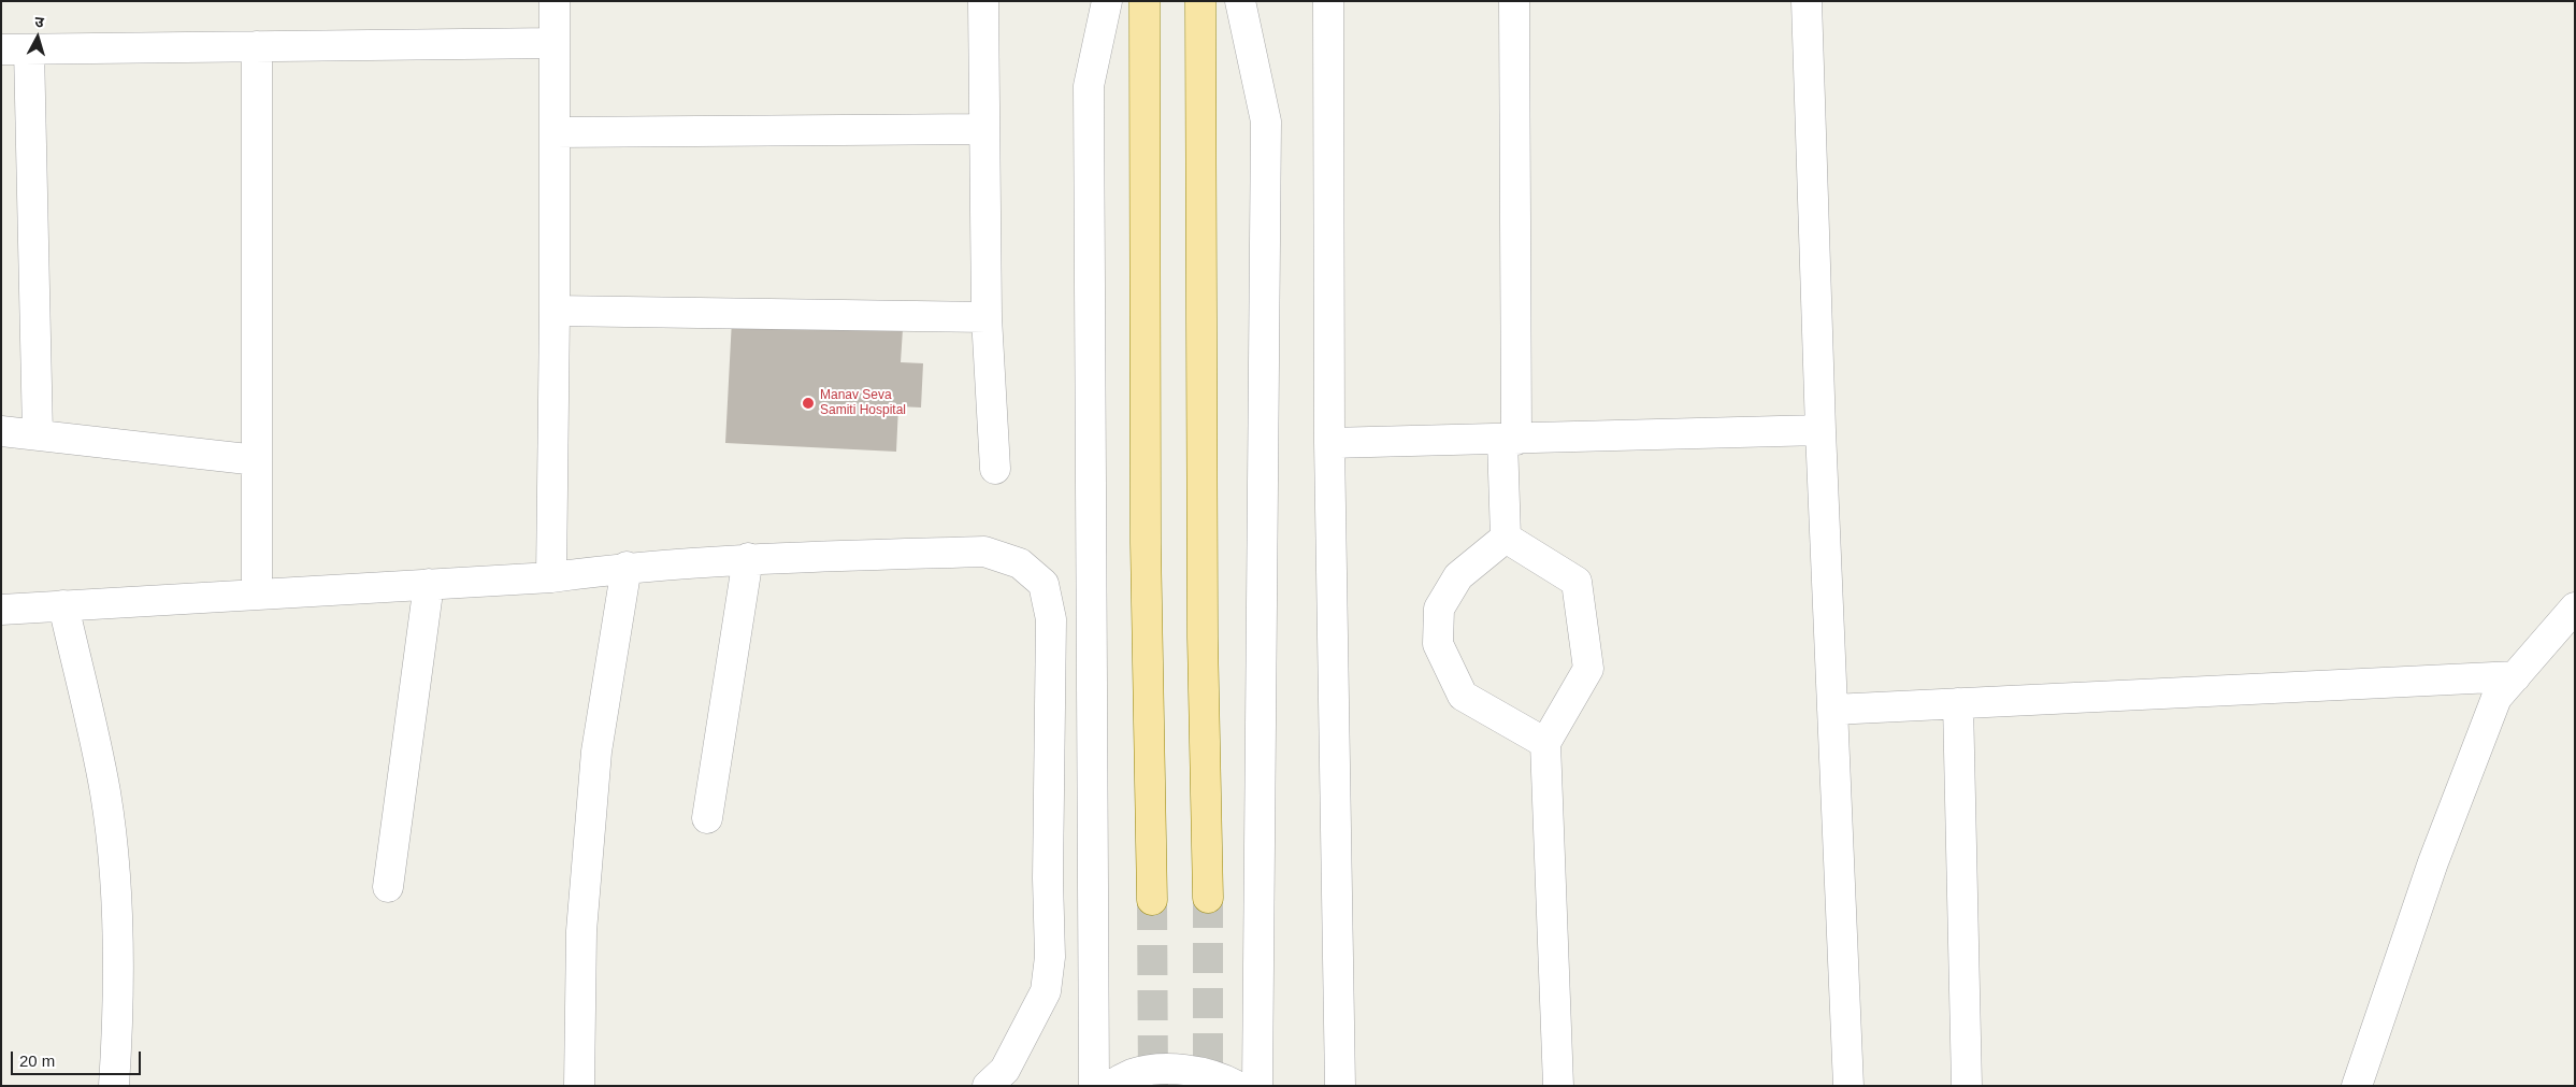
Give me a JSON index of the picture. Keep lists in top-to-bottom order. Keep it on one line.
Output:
{"places":["Manav Seva Samiti Hospital"],"scale_bar":"20 m","north":"top"}
